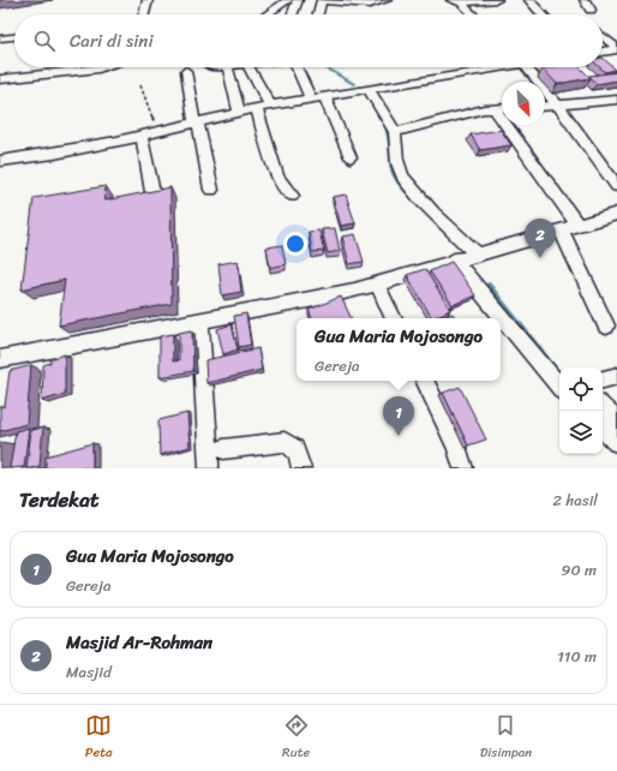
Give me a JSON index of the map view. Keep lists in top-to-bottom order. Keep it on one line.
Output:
{"north":"bottom right","page":{"search":"Cari di sini","pins":["2","1"],"popup":["Gua Maria Mojosongo","Gereja"],"heading":["Terdekat","2 hasil"],"list":[{"mark":"1","name":"Gua Maria Mojosongo","note":"Gereja","value":"90 m"},{"mark":"2","name":"Masjid Ar-Rohman","note":"Masjid","value":"110 m"}],"nav":["Peta","Rute","Disimpan"]}}
